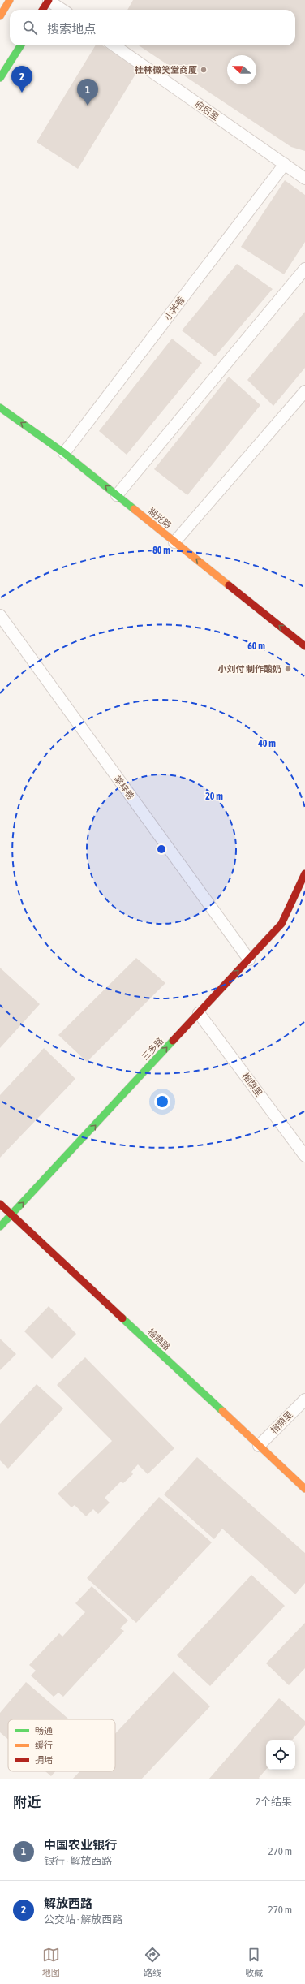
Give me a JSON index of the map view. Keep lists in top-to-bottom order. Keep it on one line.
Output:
{"streets":{"street":["湖光路","三多路","榕荫路"],"lane":["府后里","小井巷","棠梓巷","榕荫里"]},"crossings":[["府后里","小井巷"],["小井巷","湖光路"],["棠梓巷","三多路"],["三多路","榕荫里"],["三多路","榕荫路"],["榕荫里","榕荫路"]],"one_way":["湖光路","三多路"],"places":["桂林微笑堂商厦","小刘付 制作酸奶"],"legend":["畅通","缓行","拥堵"],"north":"left","page":{"search":"搜索地点","pins":["2","1"],"heading":["附近","2个结果"],"list":[{"mark":"1","name":"中国农业银行","note":"银行 · 解放西路","value":"270 m"},{"mark":"2","name":"解放西路","note":"公交站 · 解放西路","value":"270 m"}],"nav":["地图","路线","收藏"]},"rings":["80 m","60 m","40 m","20 m"]}
